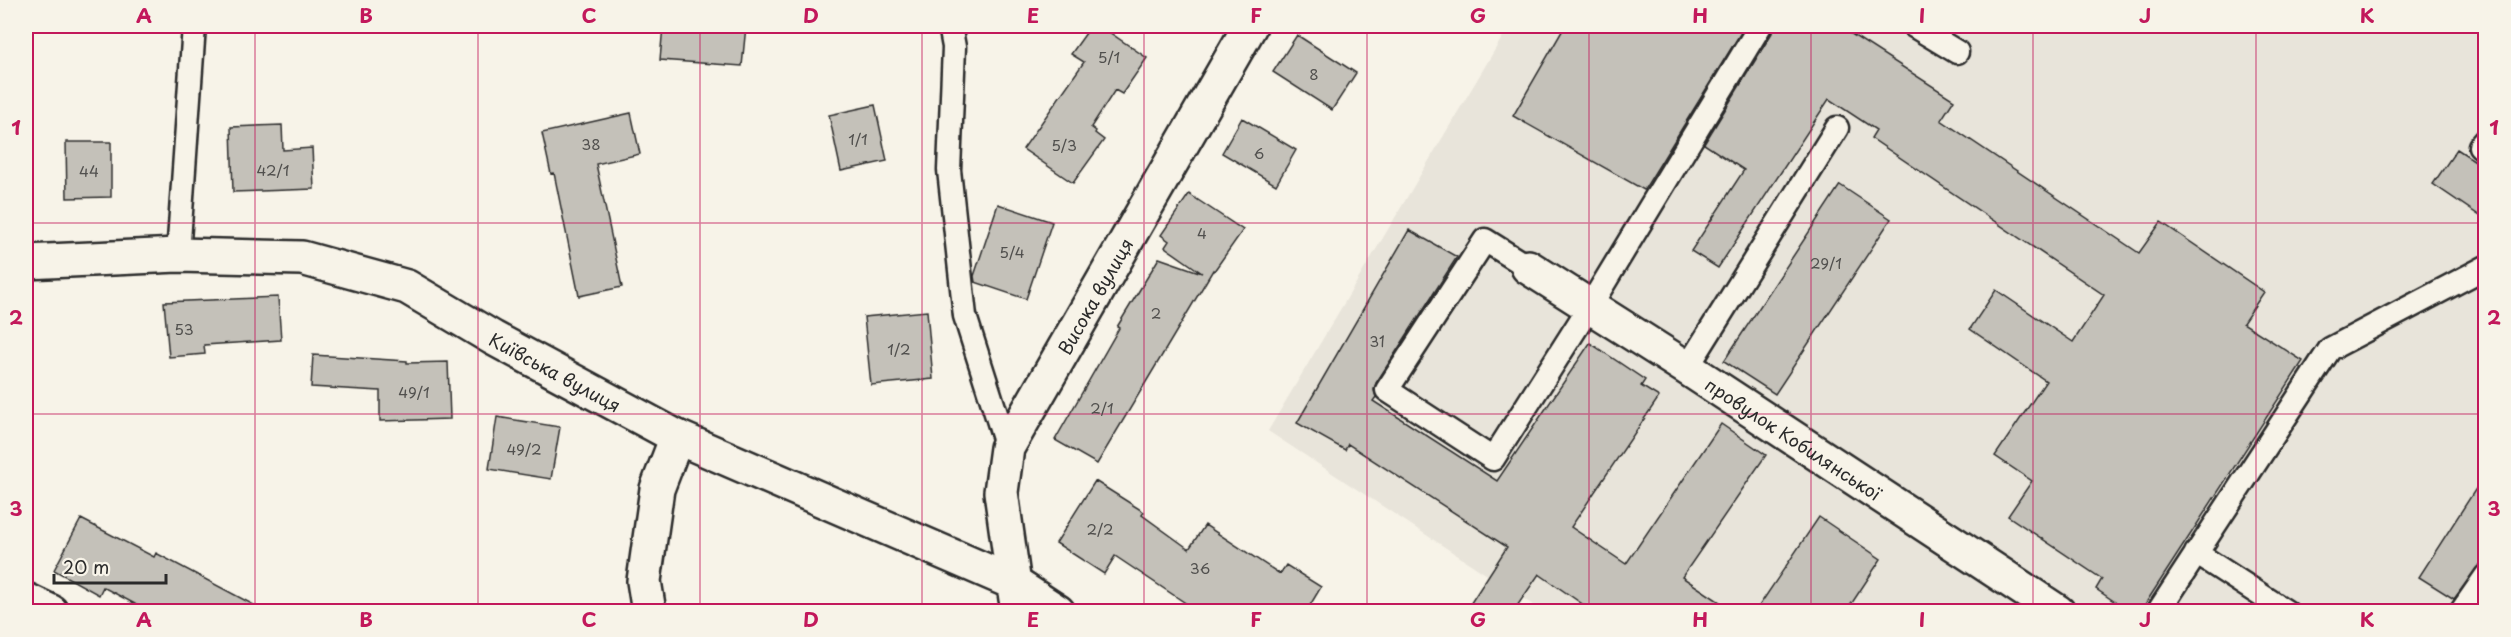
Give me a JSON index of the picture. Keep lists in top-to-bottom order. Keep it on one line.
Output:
{"streets":{"street":["Висока вулиця","Київська вулиця","провулок Кобилянської"]},"crossings":[["Висока вулиця","Київська вулиця"]],"house_numbers":["5/1","8","1/1","38","5/3","6","42/1","44","4","5/4","29/1","2","53","31","1/2","49/1","2/1","49/2","2/2","36"],"scale_bar":"20 m","grid":{"columns":["A","B","C","D","E","F","G","H","I","J","K"],"rows":["1","2","3"]}}
